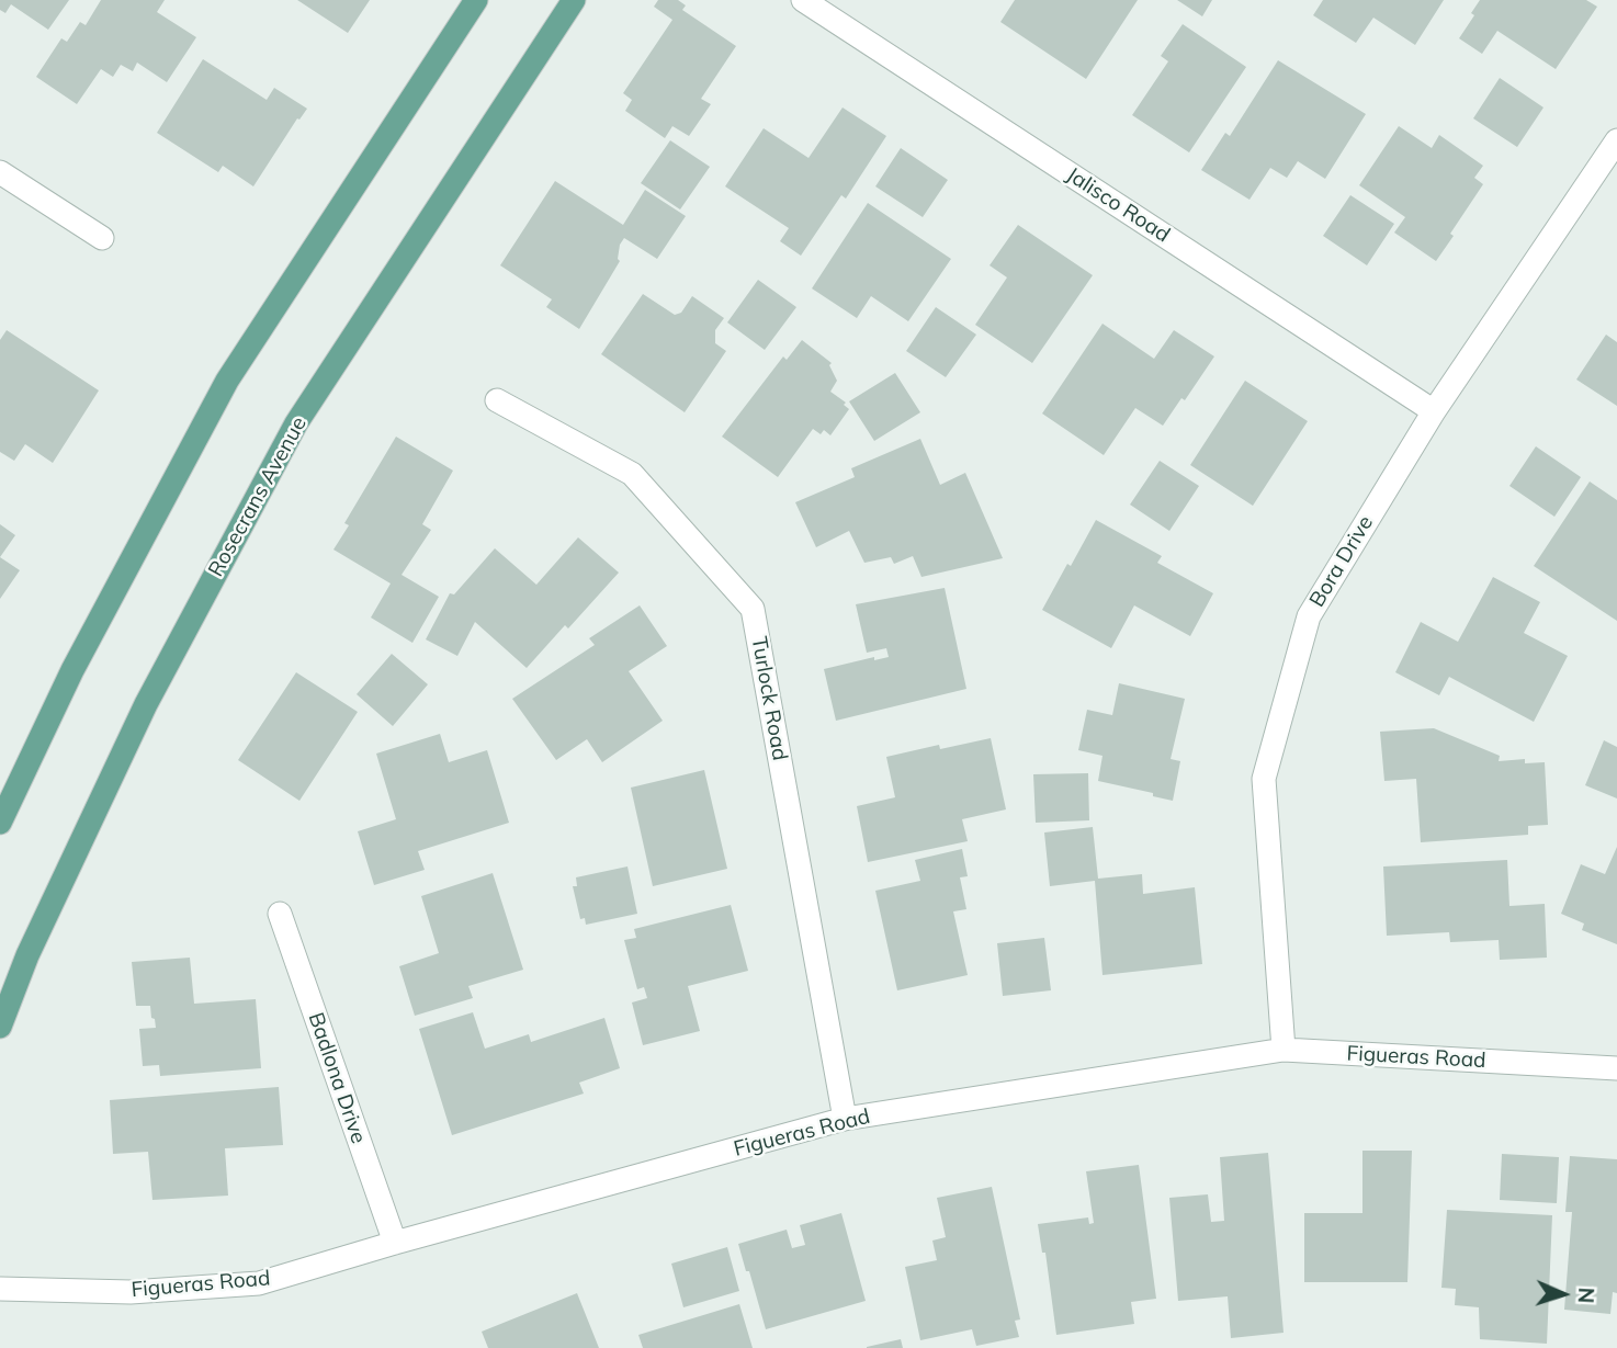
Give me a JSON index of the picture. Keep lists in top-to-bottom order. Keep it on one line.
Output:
{"streets":{"main road":["Rosecrans Avenue"],"street":["Jalisco Road","Bora Drive","Turlock Road","Figueras Road","Badlona Drive"]},"crossings":[["Jalisco Road","Bora Drive"],["Bora Drive","Figueras Road"],["Turlock Road","Figueras Road"],["Figueras Road","Badlona Drive"]],"north":"right"}
